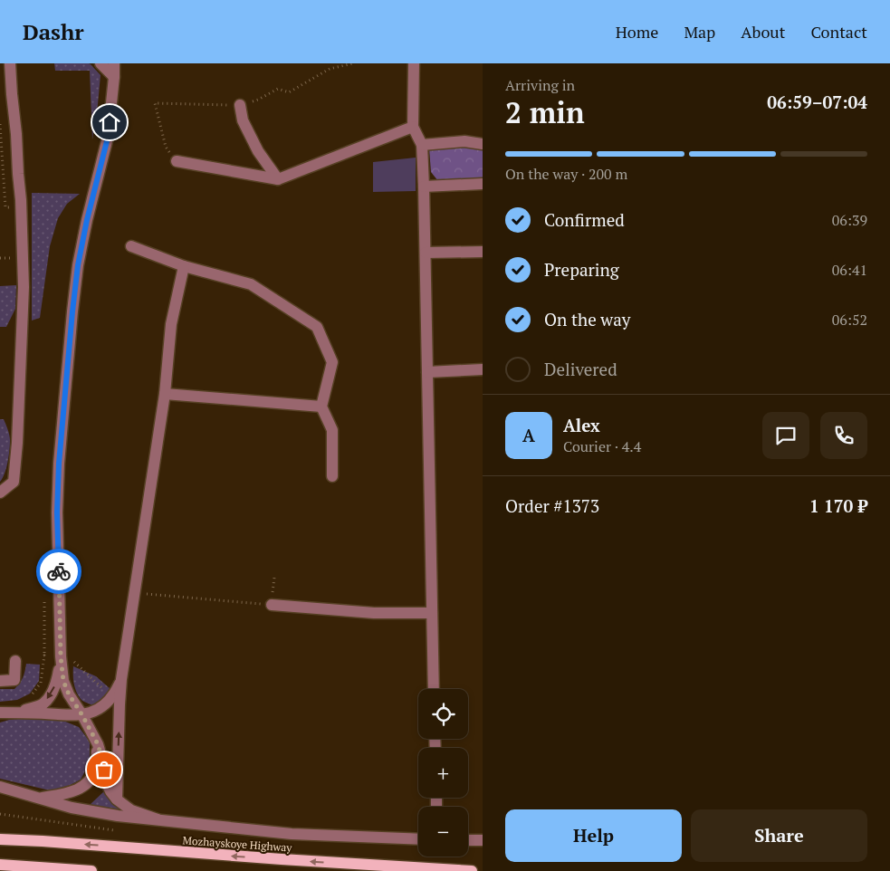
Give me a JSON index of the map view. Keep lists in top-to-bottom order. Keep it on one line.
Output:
{"streets":{"main road":["Mozhayskoye Highway"]},"one_way":["Mozhayskoye Highway"],"page":{"header":"Dashr","nav":["Home","Map","About","Contact"],"heading":["2 min","Arriving in","06:59–07:04"],"panel":["Alex","Courier · 4.4","Order #1373","1 170 ₽"],"bar":"On the way · 200 m","list":[["Confirmed","06:39"],["Preparing","06:41"],["On the way","06:52"],"Delivered"],"round":"A","map_buttons":["+","−"],"buttons":["Help","Share"]}}
